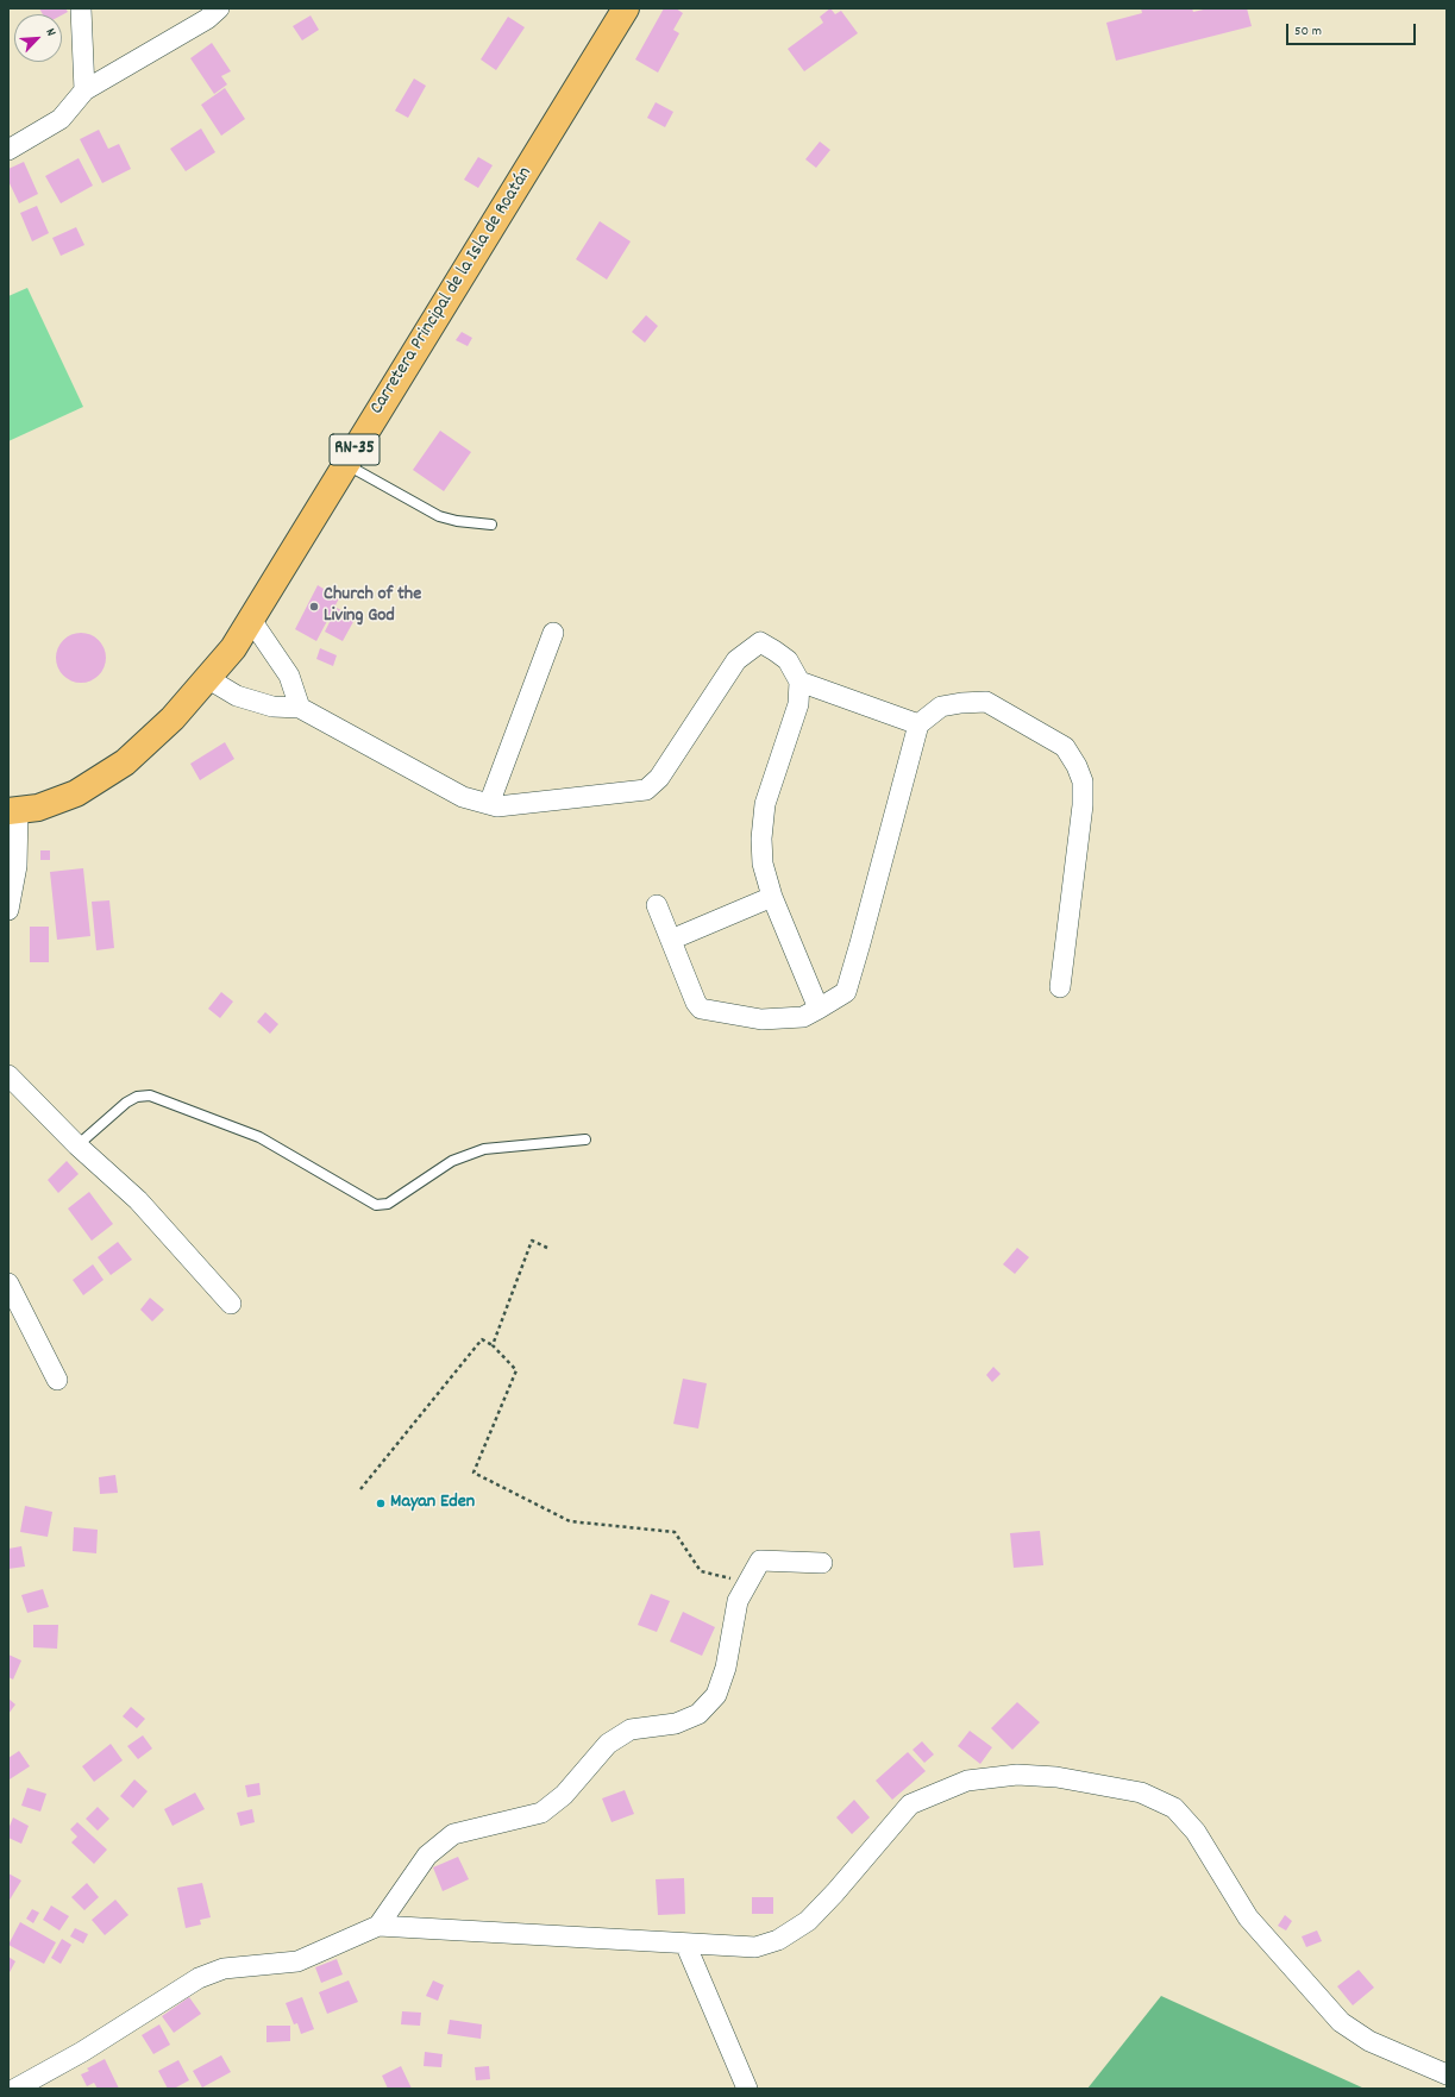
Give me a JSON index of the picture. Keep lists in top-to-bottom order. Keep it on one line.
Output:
{"streets":{"main road":["Carretera Principal de la Isla de Roatán","RN-35"]},"places":["Church of the Living God","Mayan Eden"],"scale_bar":"50 m","north":"top right"}
